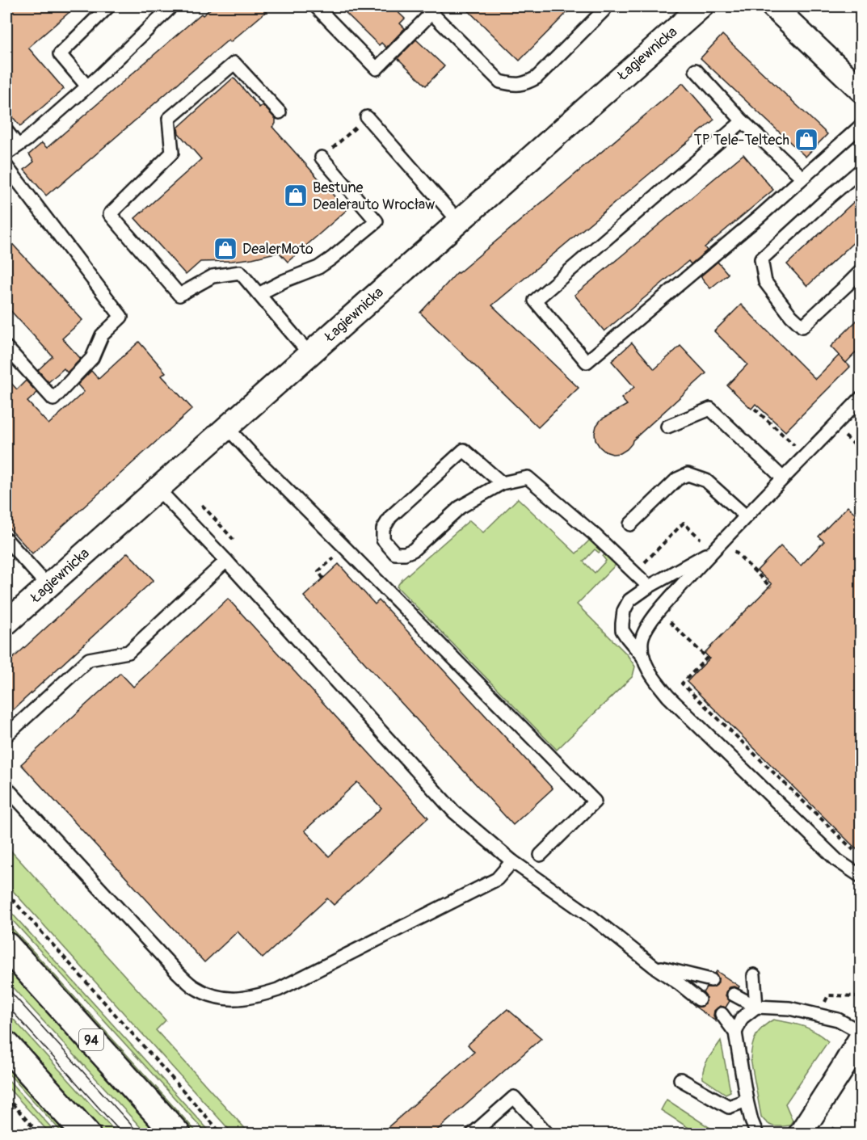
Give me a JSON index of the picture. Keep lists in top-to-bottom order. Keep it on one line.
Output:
{"streets":{"main road":["94"],"street":["Łagiewnicka"]},"places":{"shop":["TP Tele-Teltech","Bestune Dealerauto Wrocław","DealerMoto"]}}
